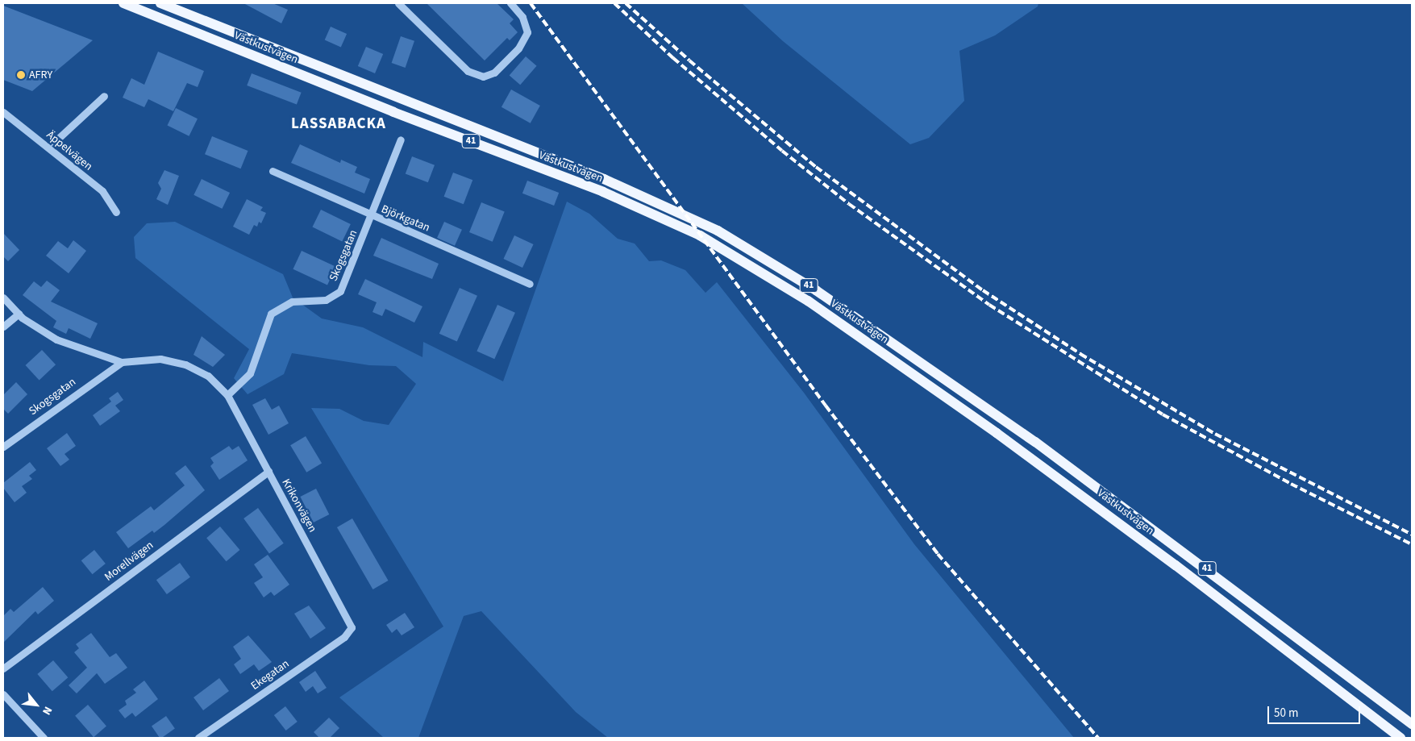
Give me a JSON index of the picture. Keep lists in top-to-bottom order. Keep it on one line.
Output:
{"streets":{"main road":["Västkustvägen","41"],"street":["Äppelvägen","Björkgatan","Skogsgatan","Krikonvägen","Morellvägen","Ekegatan"]},"crossings":[["Björkgatan","Skogsgatan"],["Skogsgatan","Krikonvägen"],["Krikonvägen","Morellvägen"],["Krikonvägen","Ekegatan"]],"districts":["LASSABACKA"],"places":["AFRY"],"scale_bar":"50 m","north":"bottom right"}
